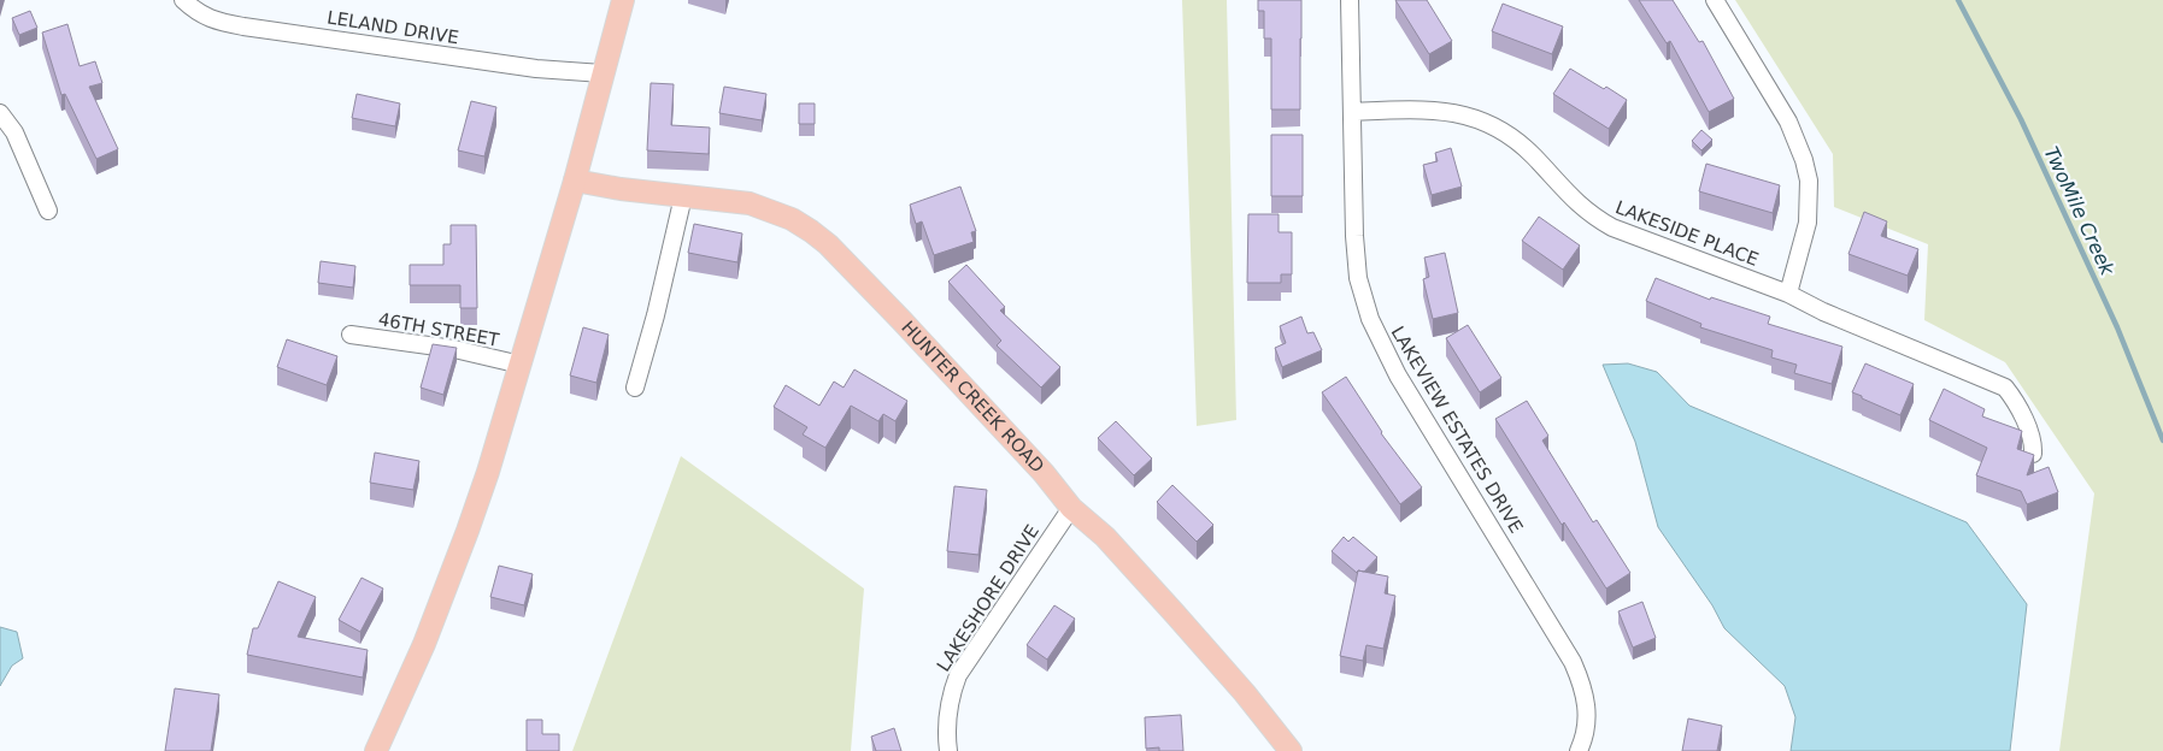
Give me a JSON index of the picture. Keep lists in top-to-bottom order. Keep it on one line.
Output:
{"streets":{"main road":["HUNTER CREEK ROAD"],"street":["LELAND DRIVE","LAKESIDE PLACE","46TH STREET","LAKEVIEW ESTATES DRIVE","LAKESHORE DRIVE"]},"crossings":[["LAKESIDE PLACE","LAKEVIEW ESTATES DRIVE"],["HUNTER CREEK ROAD","LAKESHORE DRIVE"]],"water":["TwoMile Creek"]}
